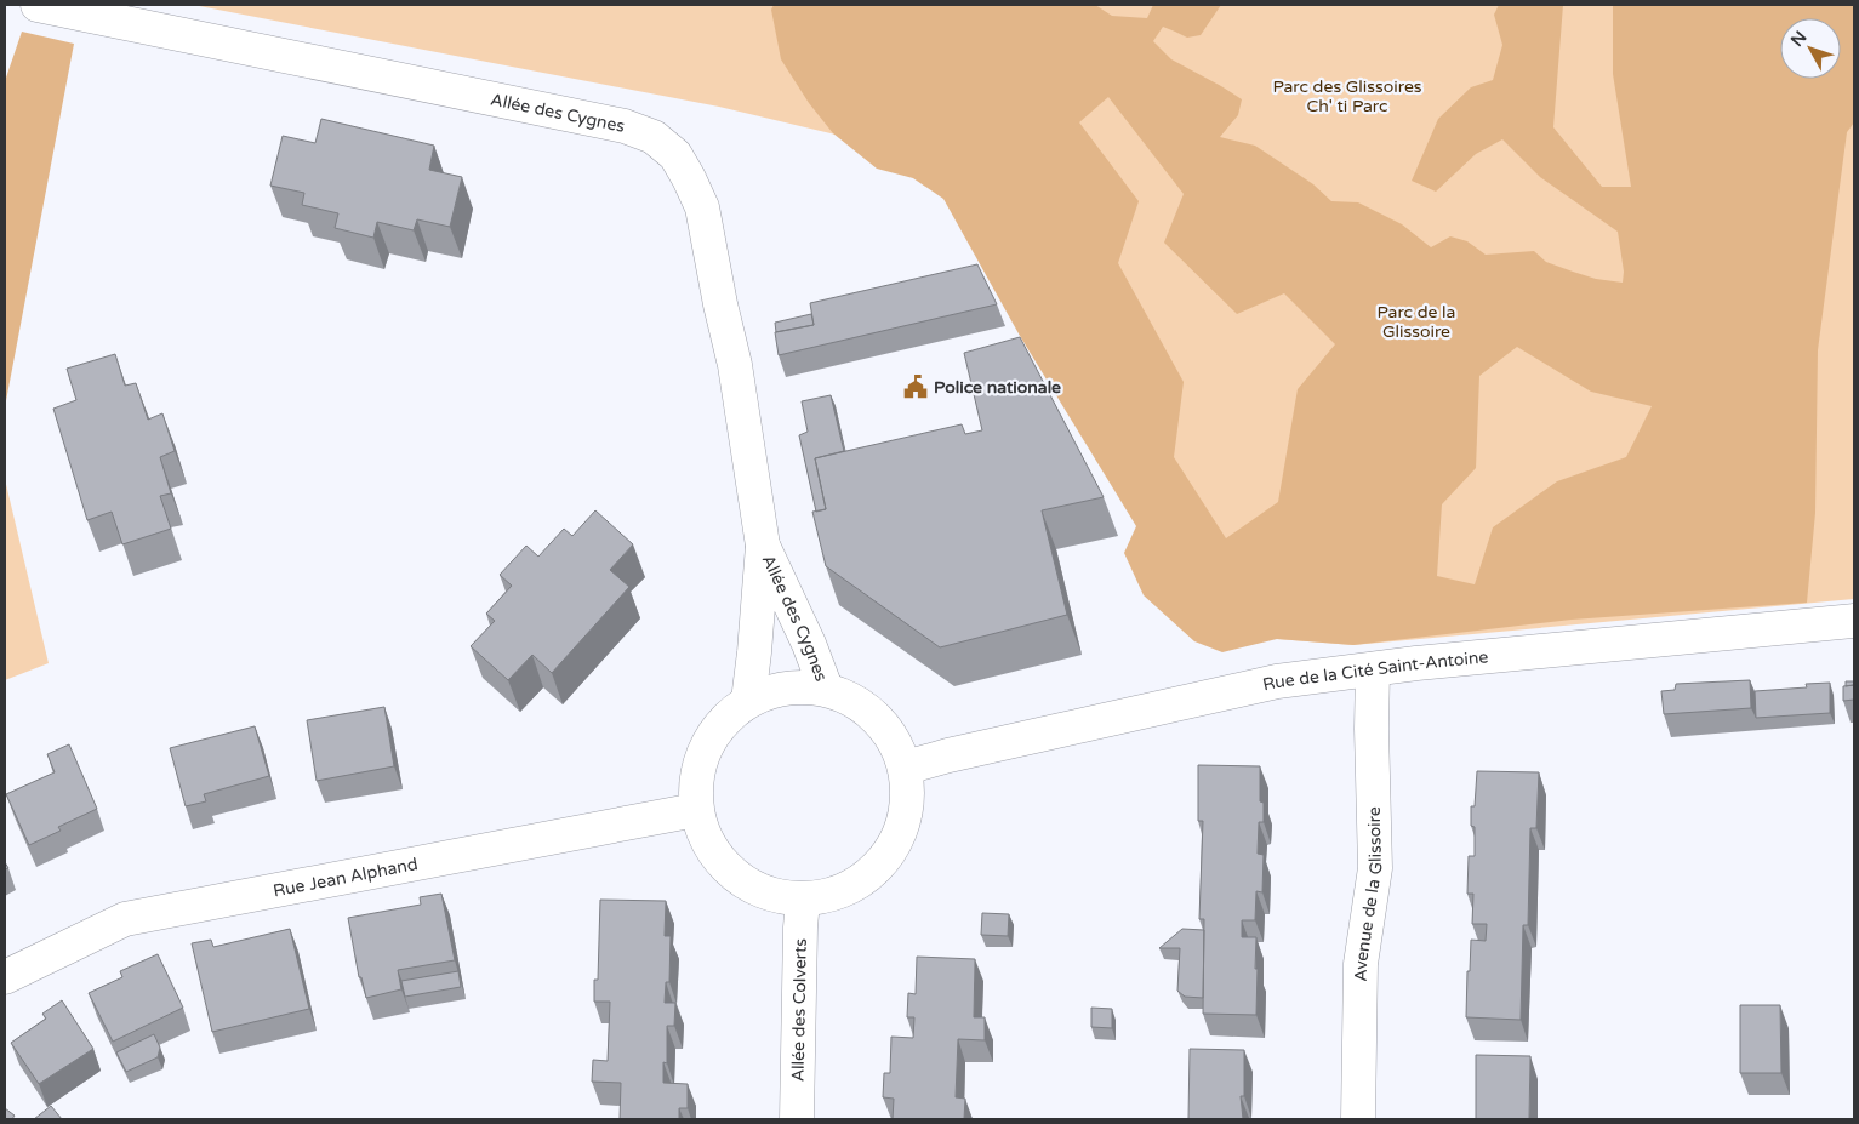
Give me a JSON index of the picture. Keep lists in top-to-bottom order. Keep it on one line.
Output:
{"streets":{"street":["Allée des Cygnes","Rue de la Cité Saint-Antoine","Rue Jean Alphand","Avenue de la Glissoire","Allée des Colverts"]},"crossings":[["Allée des Cygnes","Rue de la Cité Saint-Antoine"],["Allée des Cygnes","Rue Jean Alphand"],["Allée des Cygnes","Allée des Colverts"],["Rue de la Cité Saint-Antoine","Rue Jean Alphand"],["Rue de la Cité Saint-Antoine","Avenue de la Glissoire"],["Rue de la Cité Saint-Antoine","Allée des Colverts"],["Rue Jean Alphand","Allée des Colverts"]],"parks":["Parc des Glissoires Ch' ti Parc","Parc de la Glissoire"],"places":{"public building":["Police nationale"]},"north":"top left"}
